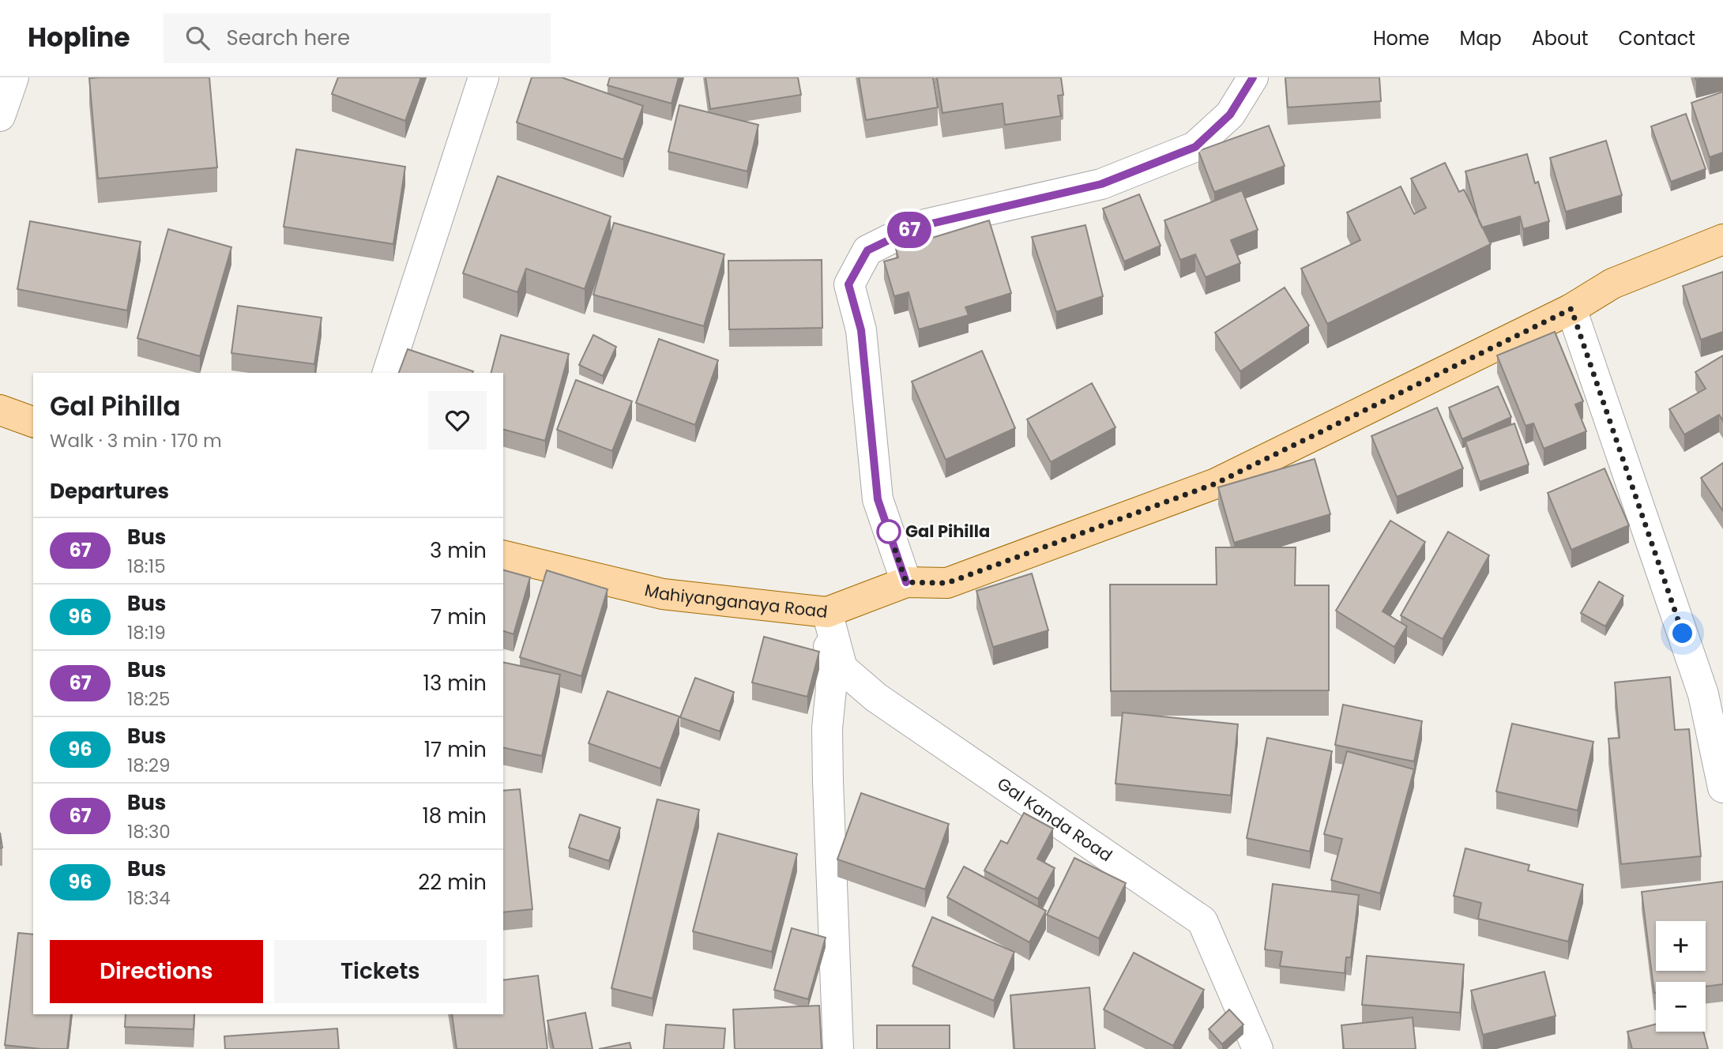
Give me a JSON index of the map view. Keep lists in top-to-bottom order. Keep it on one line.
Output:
{"streets":{"main road":["Mahiyanganaya Road"],"street":["Gal Kanda Road"]},"crossings":[["Mahiyanganaya Road","Gal Kanda Road"]],"places":["Gal Pihilla"],"lines":["bus line 67"],"page":{"header":"Hopline","search":"Search here","nav":["Home","Map","About","Contact"],"on_map":"67","heading":[["Gal Pihilla","Walk · 3 min · 170 m"],"Departures"],"list":[{"mark":"67","name":"Bus","note":"18:15","value":"3 min"},{"mark":"96","name":"Bus","note":"18:19","value":"7 min"},{"mark":"67","name":"Bus","note":"18:25","value":"13 min"},{"mark":"96","name":"Bus","note":"18:29","value":"17 min"},{"mark":"67","name":"Bus","note":"18:30","value":"18 min"},{"mark":"96","name":"Bus","note":"18:34","value":"22 min"}],"map_buttons":["+","−"],"buttons":["Directions","Tickets"]}}
